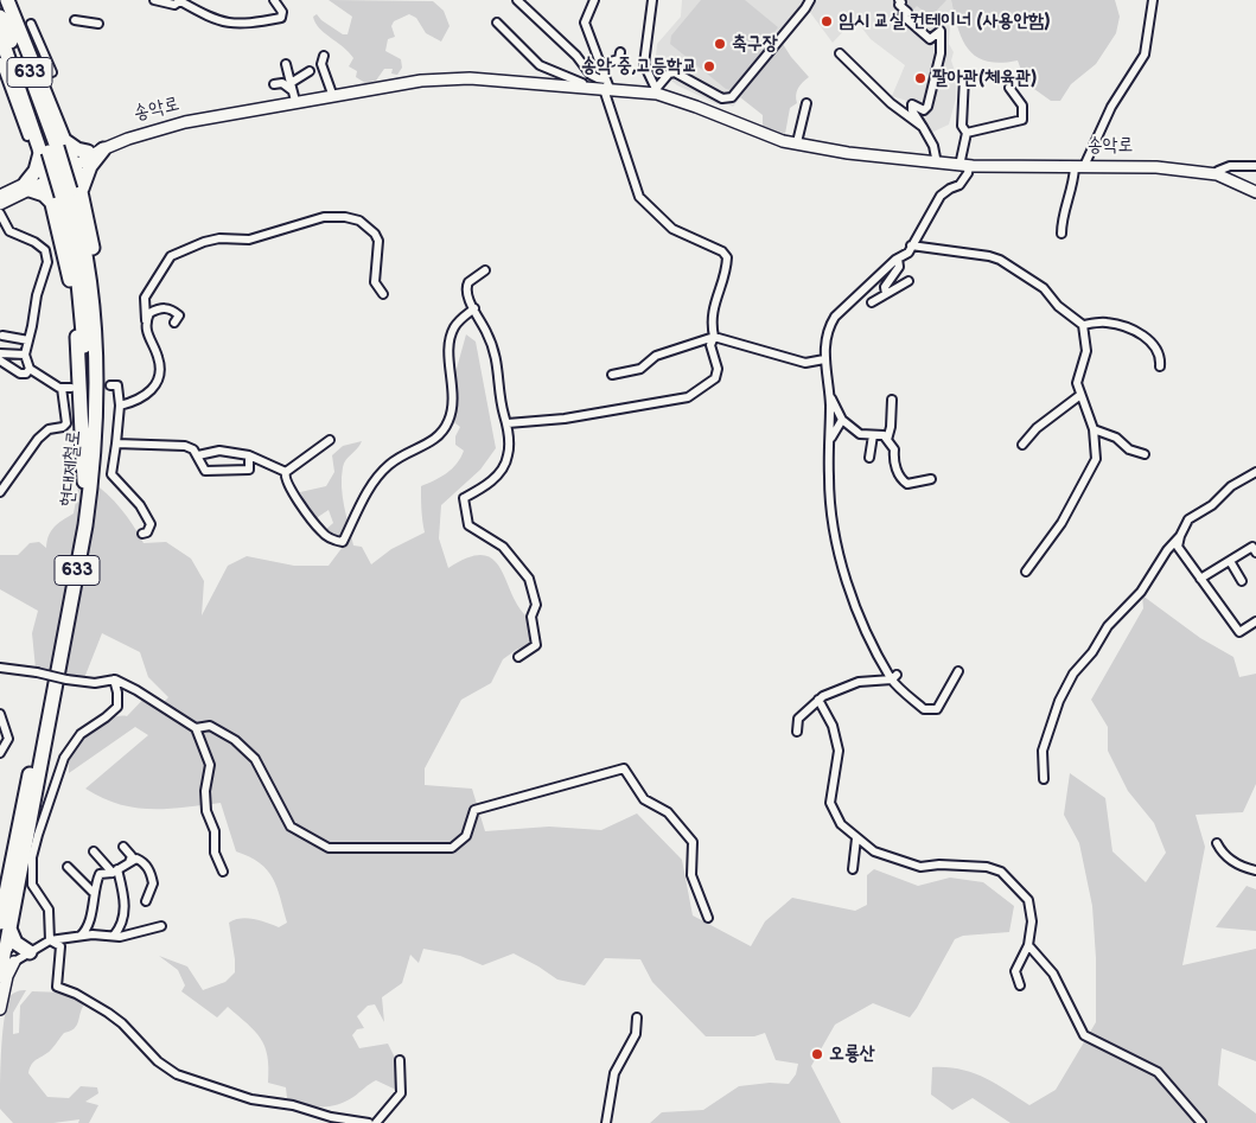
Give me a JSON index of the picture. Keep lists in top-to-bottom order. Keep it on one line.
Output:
{"streets":{"highway":["633","현대제철로"],"main road":["송악로"]},"crossings":[["633","현대제철로"]],"places":["임시 교실 컨테이너 (사용안함)","축구장","송악 중,고등학교","팔아관(체육관)","오룡산"]}
